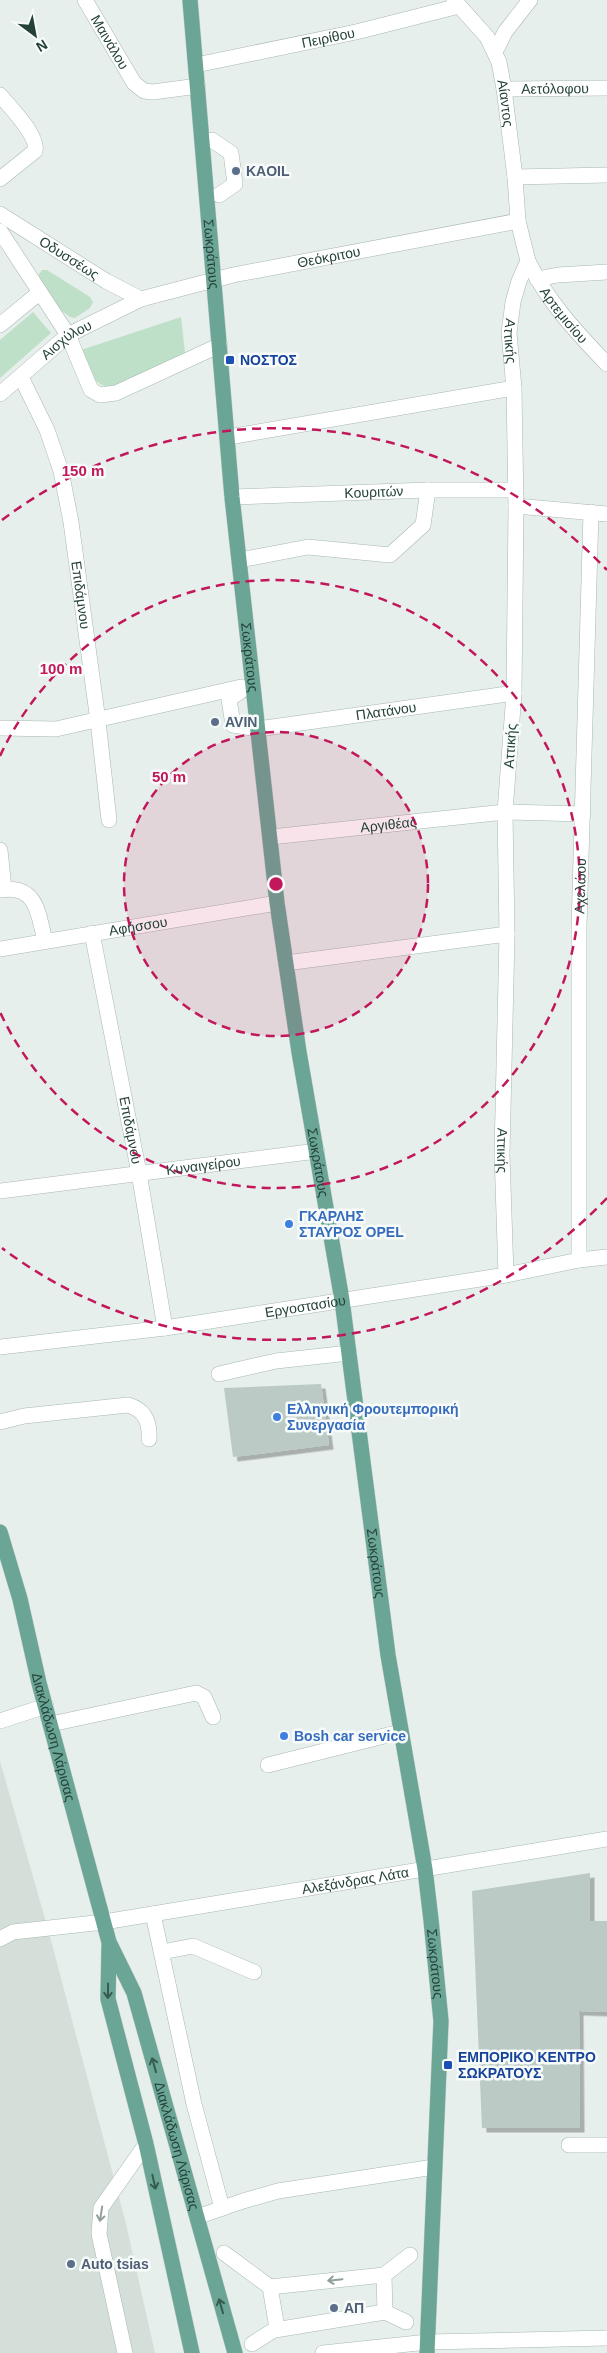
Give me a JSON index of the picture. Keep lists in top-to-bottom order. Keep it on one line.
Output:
{"streets":{"main road":["Σωκράτους","Διακλάδωση Λάρισας"],"street":["Πειρίθου","Μαινάλου","Αετόλοφου","Αίαντoς","Θεόκριτου","Οδυσσέως","Αρτεμισίου","Αισχύλου","Αττικής","Κουριτών","Επιδάμνου","Πλατάνου","Αργιθέας","Αχελώου","Αφήσσου","Κυναιγείρου","Εργοστασίου","Αλεξάνδρας Λάτα"]},"crossings":[["Πειρίθου","Αίαντoς"],["Πειρίθου","Σωκράτους"],["Μαινάλου","Σωκράτους"],["Αετόλοφου","Αίαντoς"],["Αίαντoς","Θεόκριτου"],["Σωκράτους","Θεόκριτου"],["Σωκράτους","Κουριτών"],["Σωκράτους","Πλατάνου"],["Σωκράτους","Αργιθέας"],["Σωκράτους","Αφήσσου"],["Σωκράτους","Κυναιγείρου"],["Σωκράτους","Εργοστασίου"],["Σωκράτους","Αλεξάνδρας Λάτα"],["Θεόκριτου","Οδυσσέως"],["Θεόκριτου","Αισχύλου"],["Οδυσσέως","Αισχύλου"],["Αρτεμισίου","Αττικής"],["Αισχύλου","Επιδάμνου"],["Αττικής","Κουριτών"],["Αττικής","Πλατάνου"],["Αττικής","Αργιθέας"],["Αττικής","Εργοστασίου"],["Επιδάμνου","Αφήσσου"],["Επιδάμνου","Κυναιγείρου"],["Επιδάμνου","Εργοστασίου"],["Αργιθέας","Αχελώου"],["Αχελώου","Εργοστασίου"],["Διακλάδωση Λάρισας","Αλεξάνδρας Λάτα"]],"places":{"other":["KAOIL","AVIN","ΓΚΑΡΛΗΣ ΣΤΑΥΡΟΣ OPEL","Ελληνική Φρουτεμπορική Συνεργασία","Bosh car service","Auto tsias","ΑΠ"],"transit":["ΝΟΣΤΟΣ","ΕΜΠΟΡΙΚΟ ΚΕΝΤΡΟ ΣΩΚΡΑΤΟΥΣ"]},"north":"bottom right","rings":["150 m","100 m","50 m"]}
